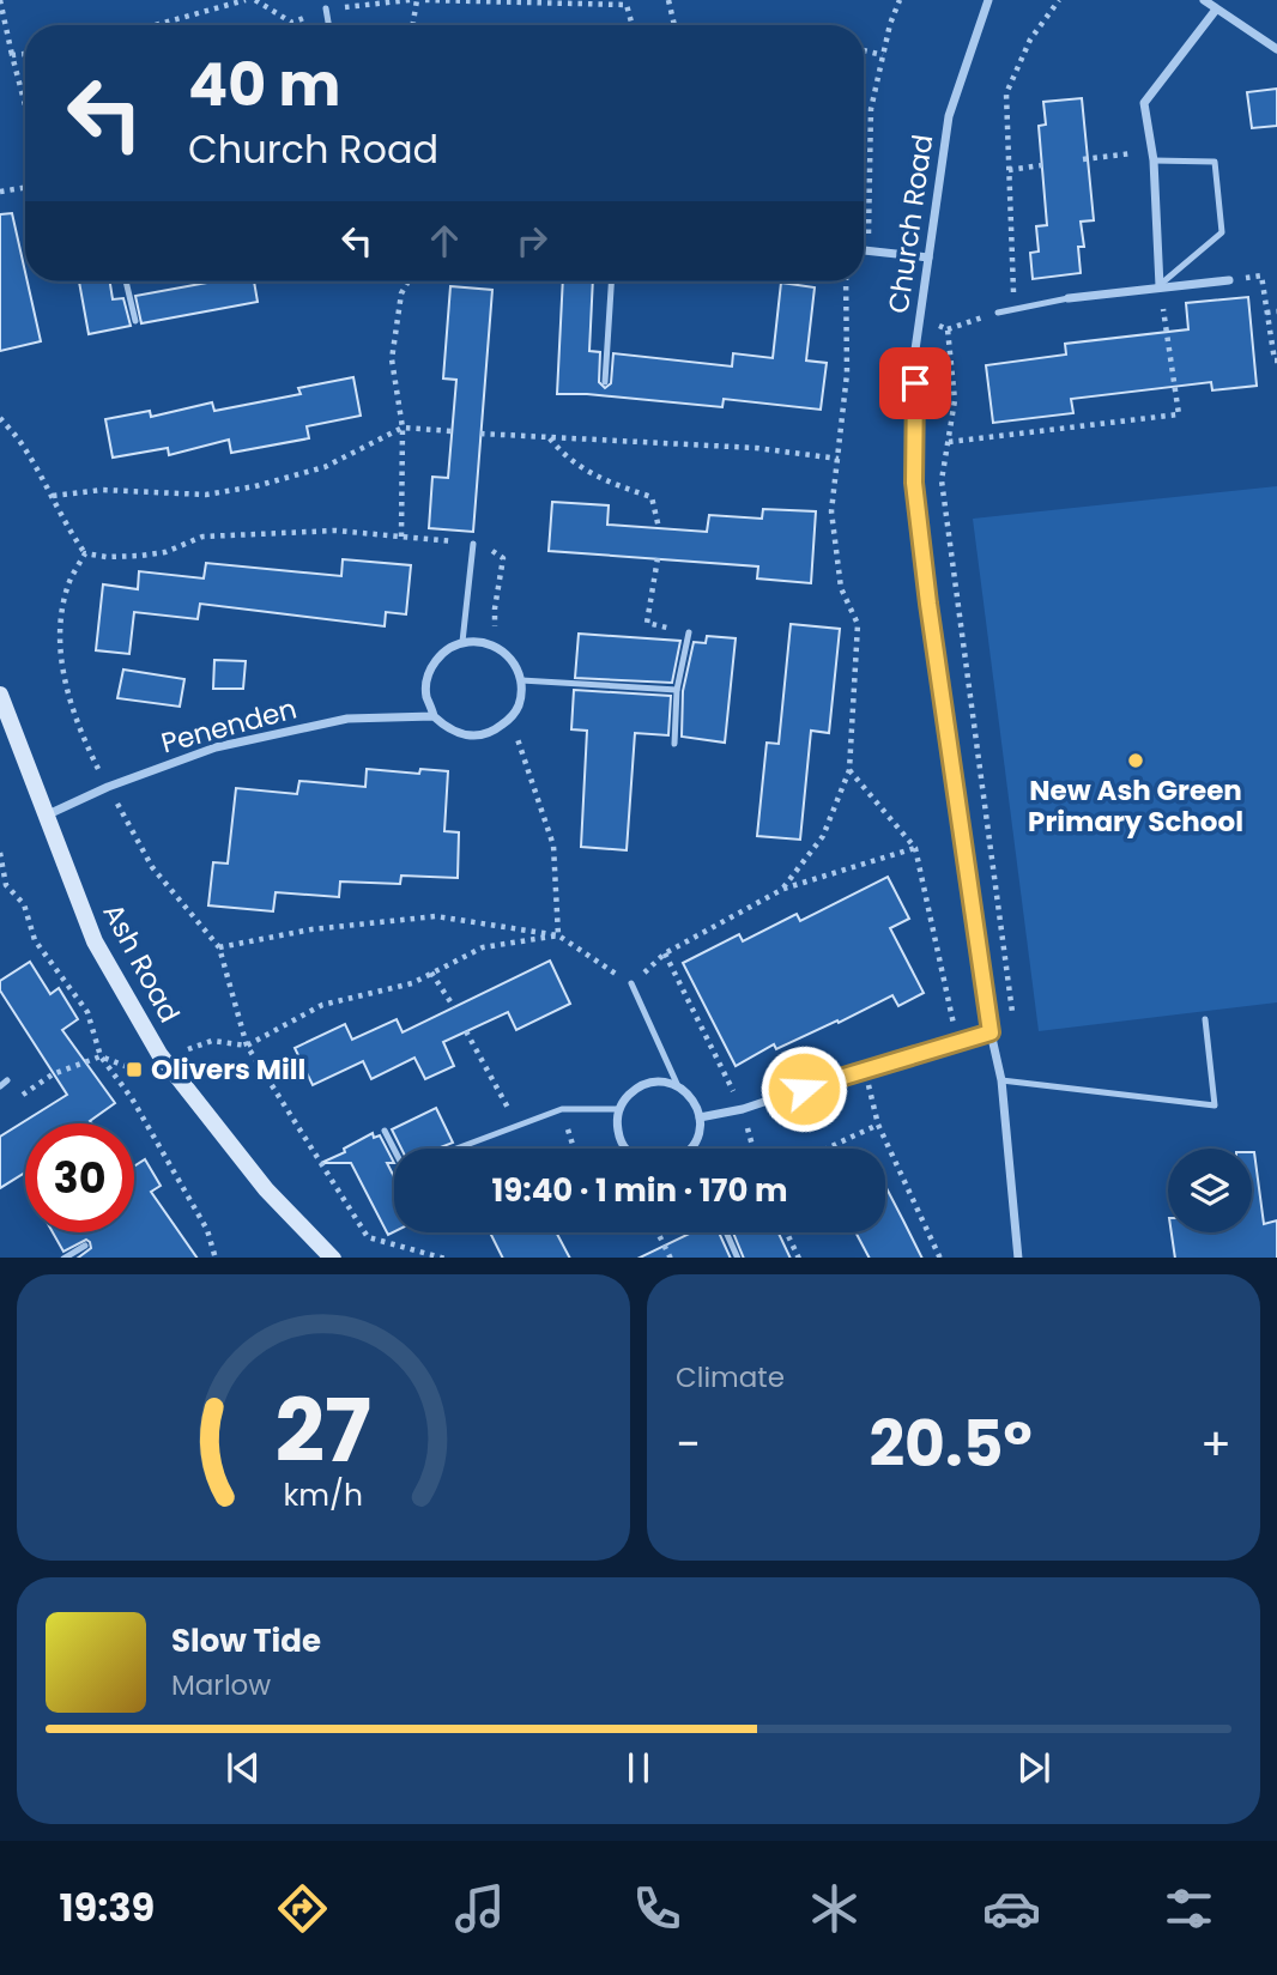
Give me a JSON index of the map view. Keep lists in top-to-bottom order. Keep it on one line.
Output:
{"streets":{"street":["Church Road","Penenden","Ash Road"]},"crossings":[["Penenden","Ash Road"]],"places":{"other":["New Ash Green Primary School"],"transit":["Olivers Mill"]},"page":{"turn":["40 m","Church Road"],"limit":"30","trip":"19:40 · 1 min · 170 m","tile":"Climate","heat":["−","20.5°","+"],"song":["Slow Tide","Marlow"],"tabs":"19:39","gauge":["27","km/h"]}}
